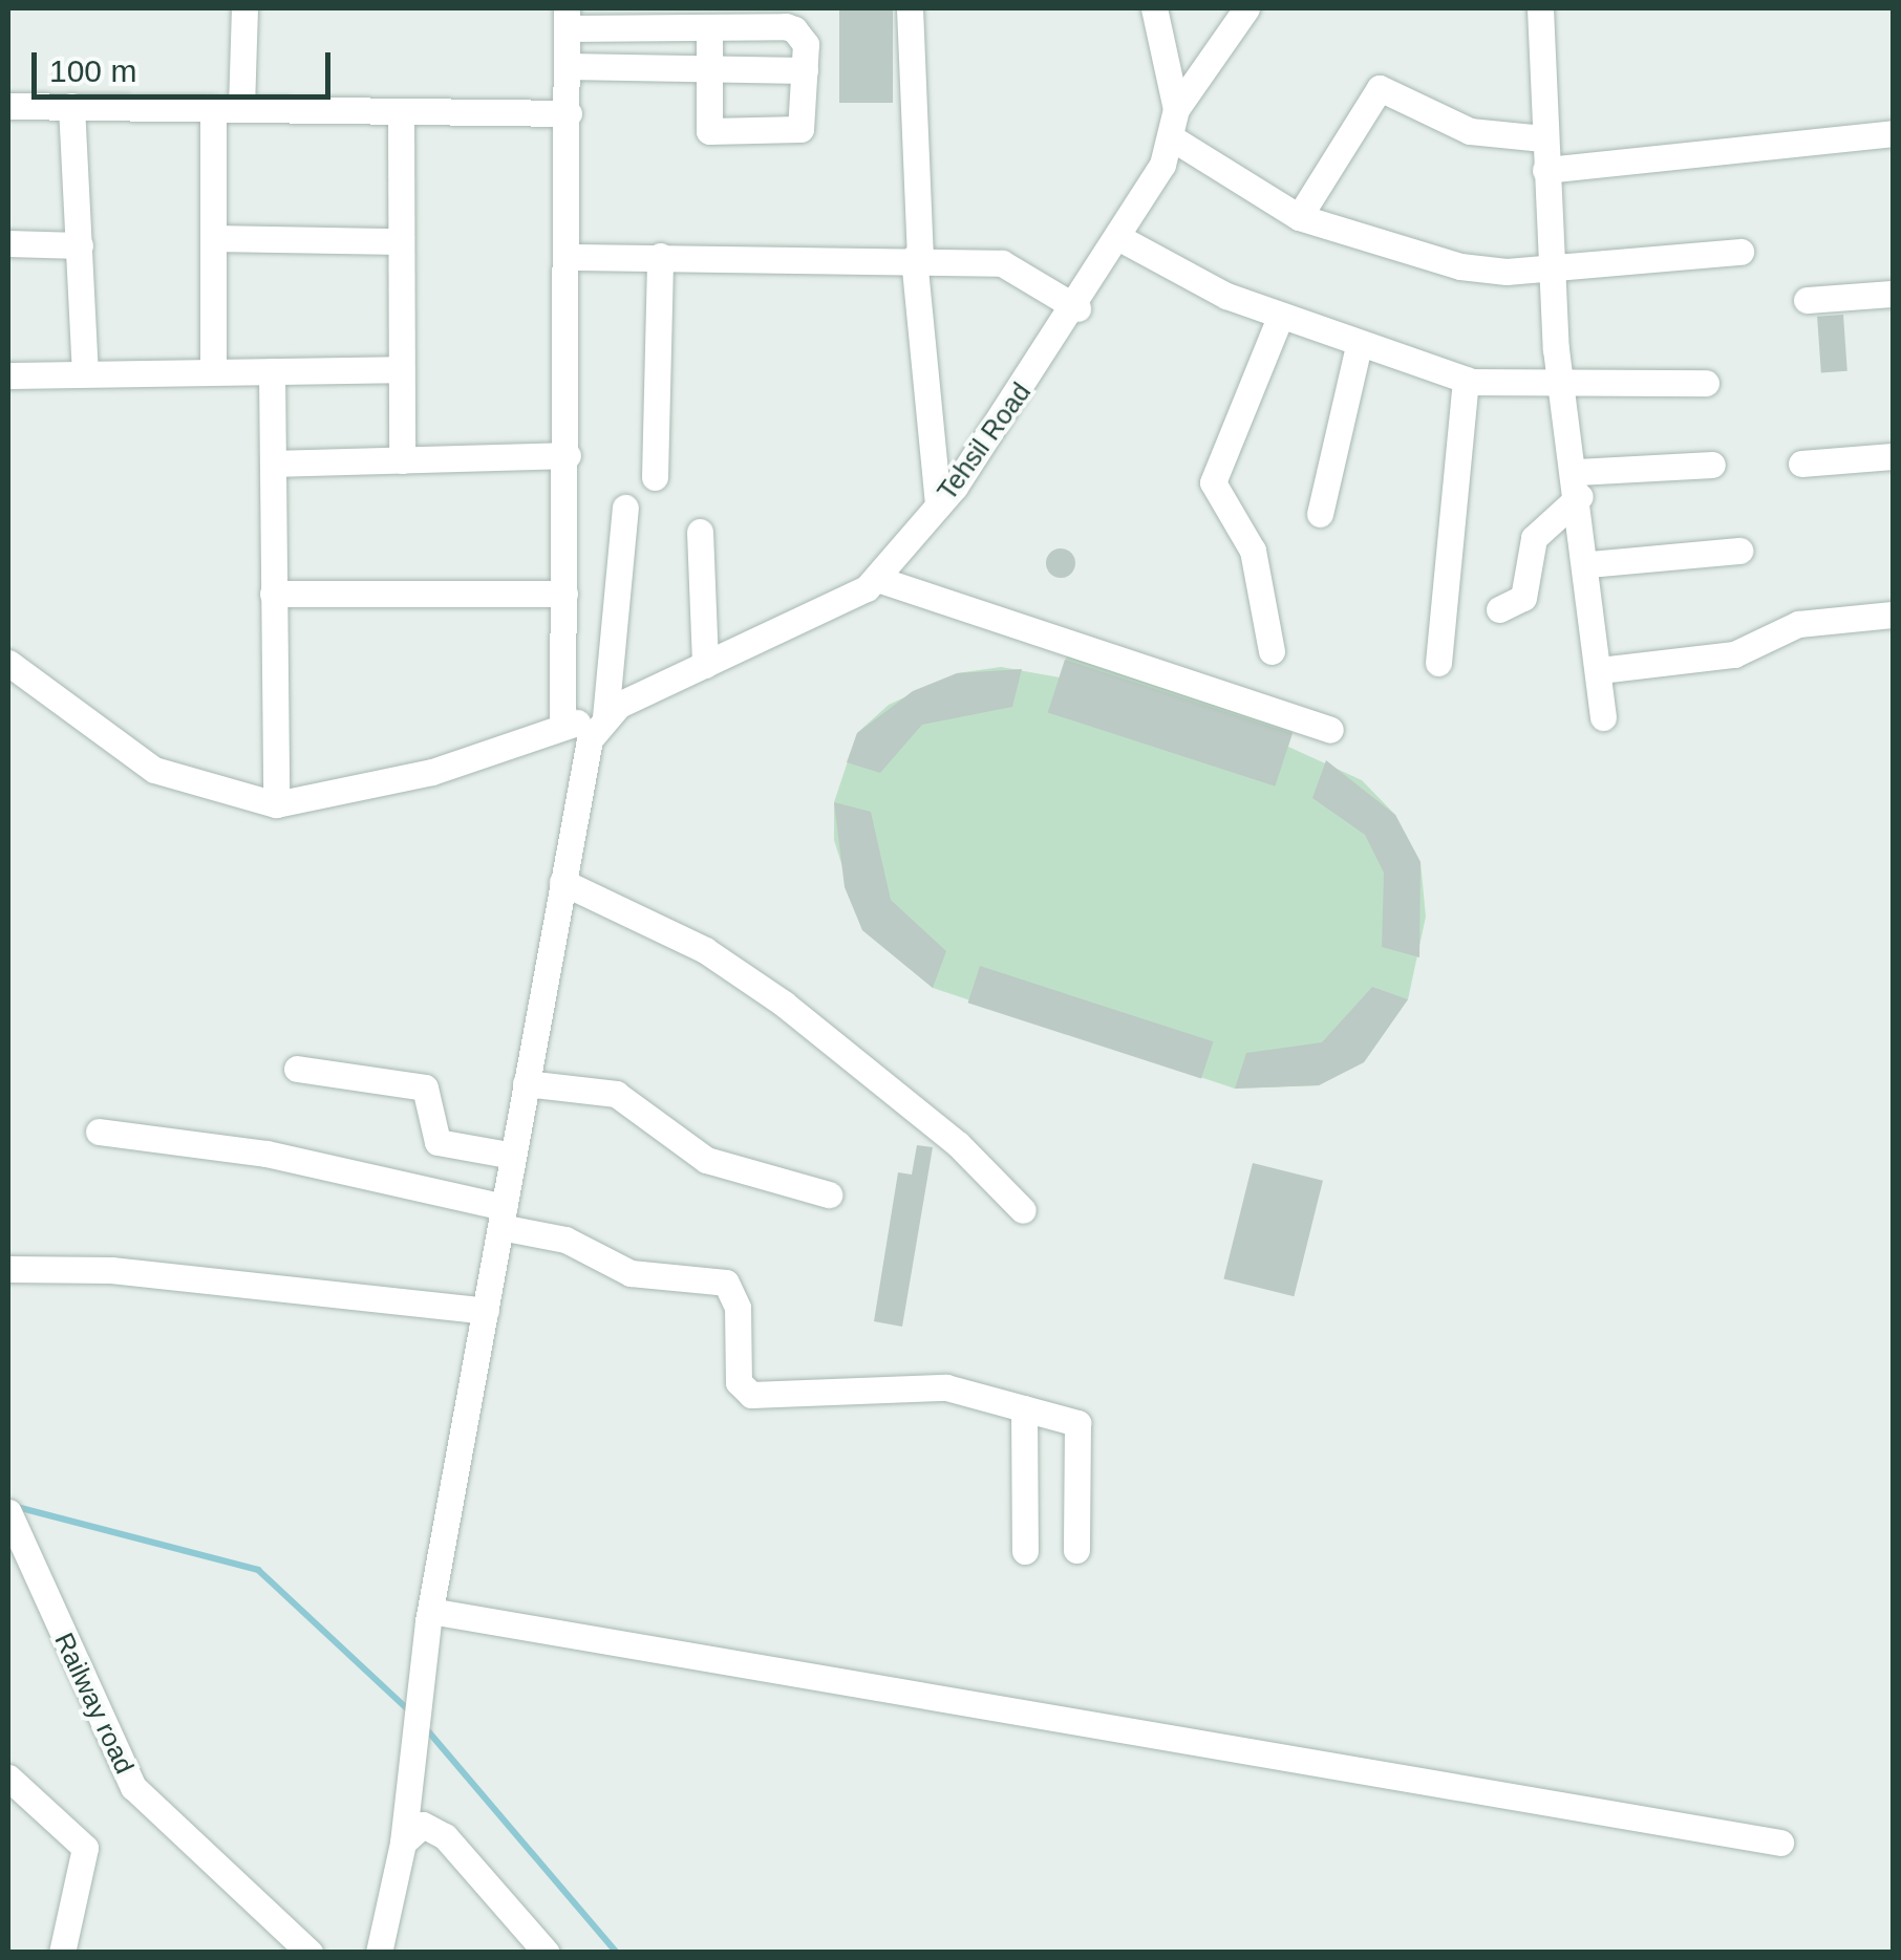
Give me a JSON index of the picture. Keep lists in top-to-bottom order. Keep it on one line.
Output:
{"streets":{"street":["Tehsil Road","Railway road"]},"scale_bar":"100 m"}
